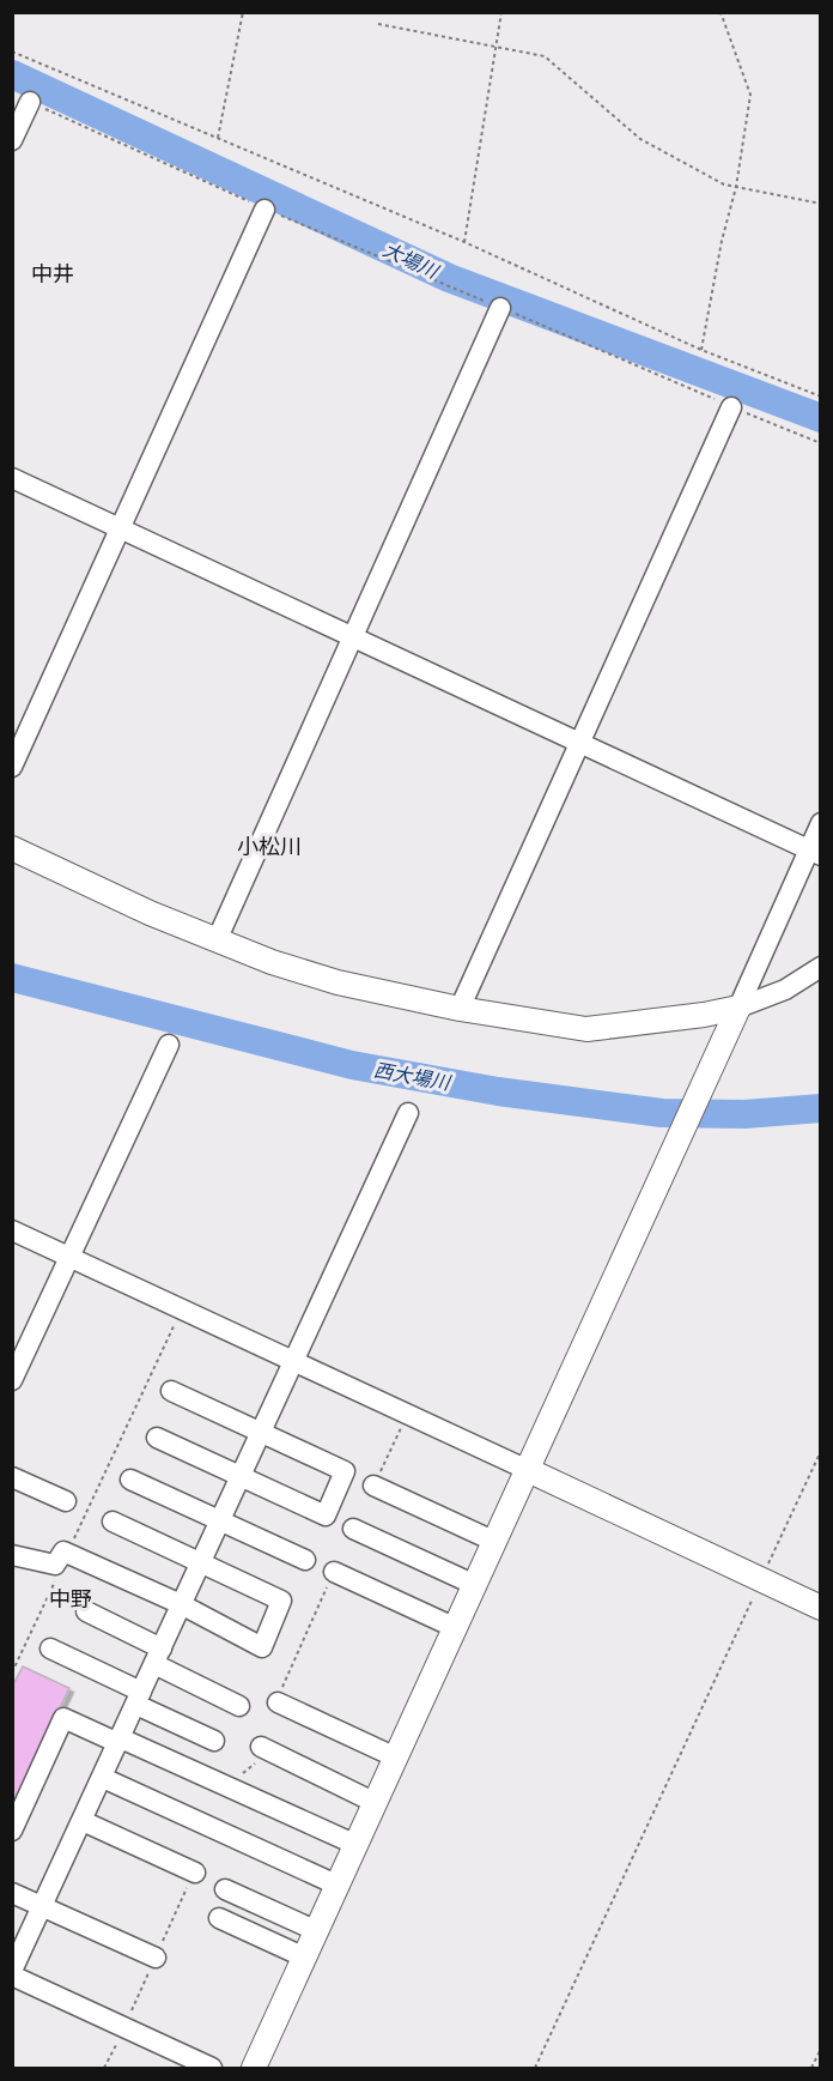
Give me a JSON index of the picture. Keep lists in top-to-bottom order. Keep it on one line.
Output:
{"districts":["中井","小松川","中野"],"water":["大場川","西大場川"]}
